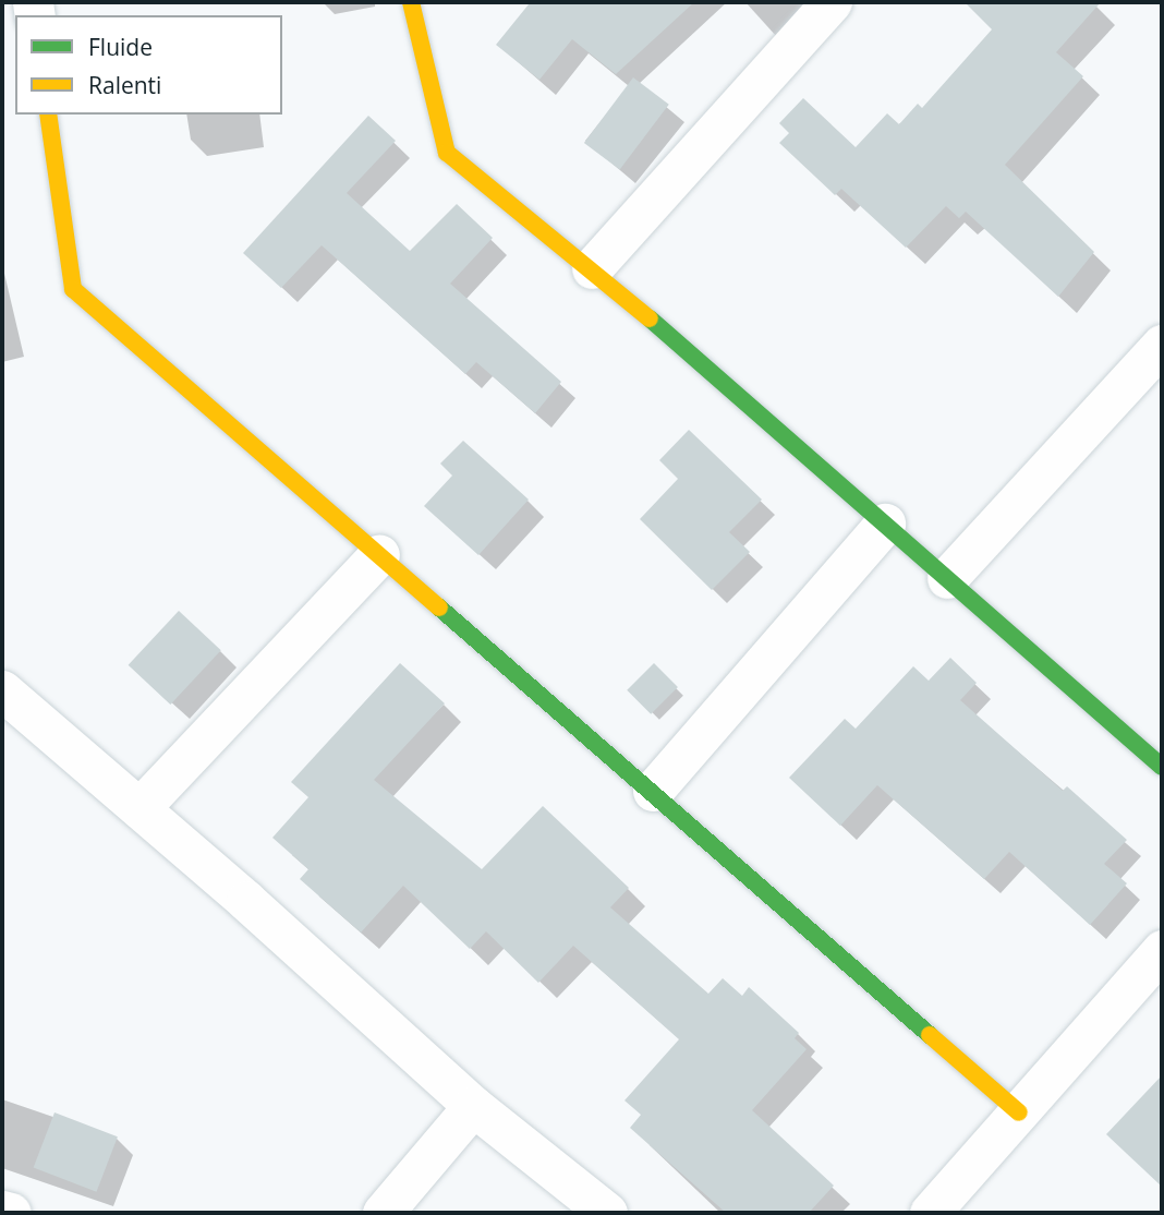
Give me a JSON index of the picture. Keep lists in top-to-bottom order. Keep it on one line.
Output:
{"legend":["Fluide","Ralenti"]}
